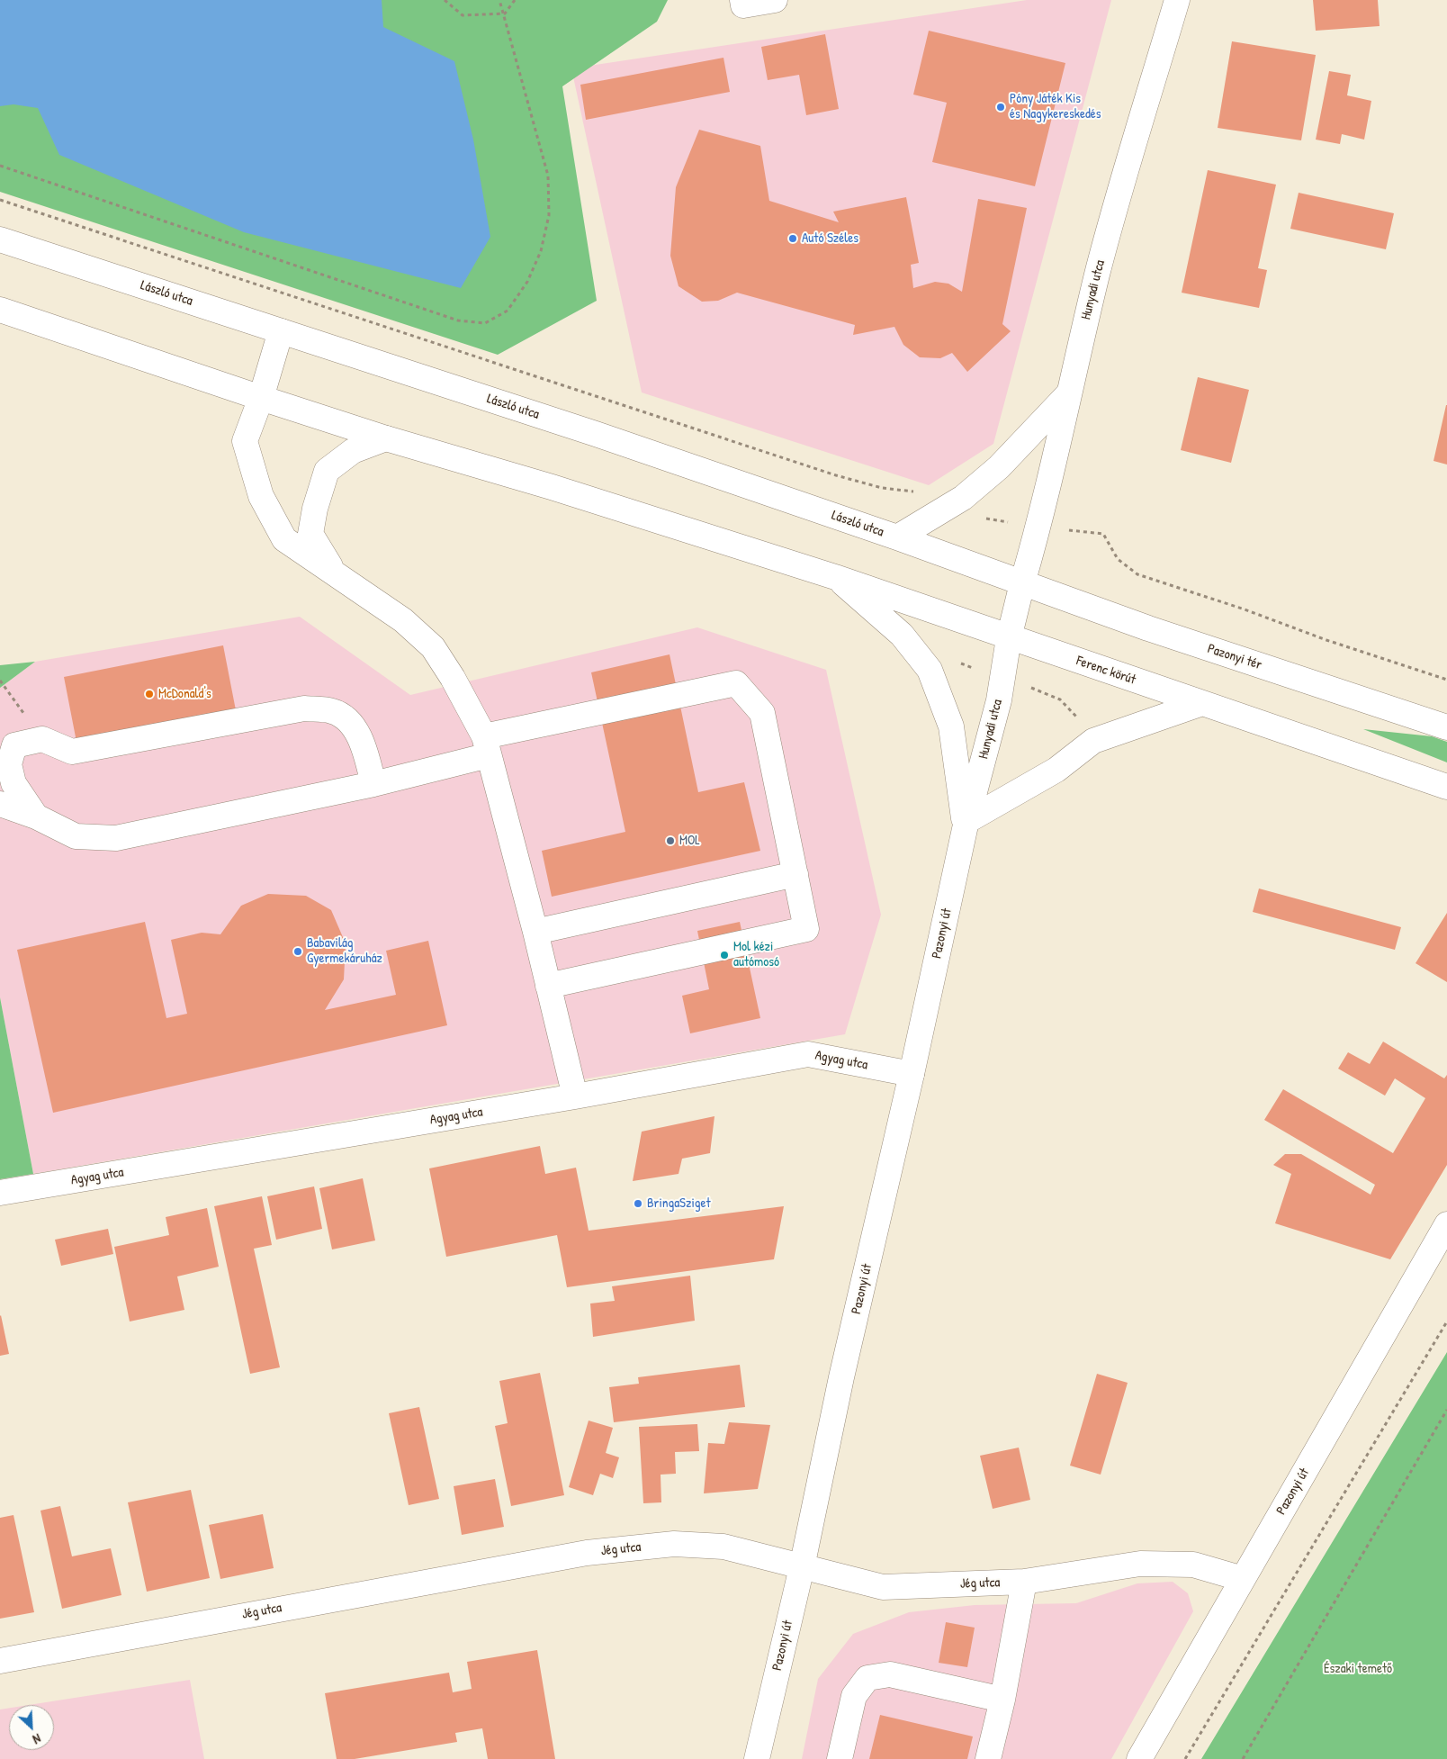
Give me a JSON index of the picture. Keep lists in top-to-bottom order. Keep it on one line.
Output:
{"streets":{"main road":["Hunyadi utca","László utca","Pazonyi tér","Ferenc körút","Pazonyi út","Agyag utca","Jég utca"]},"crossings":[["Hunyadi utca","László utca"],["Hunyadi utca","Pazonyi tér"],["Hunyadi utca","Ferenc körút"],["Hunyadi utca","Pazonyi út"],["László utca","Pazonyi tér"],["Pazonyi út","Agyag utca"],["Pazonyi út","Jég utca"]],"parks":["Északi temető"],"places":["Póny Játék Kis és Nagykereskedés","Autó Széles","McDonald's","MOL","Babavilág Gyermekáruház","Mol kézi autómosó","BringaSziget"],"north":"bottom right"}
